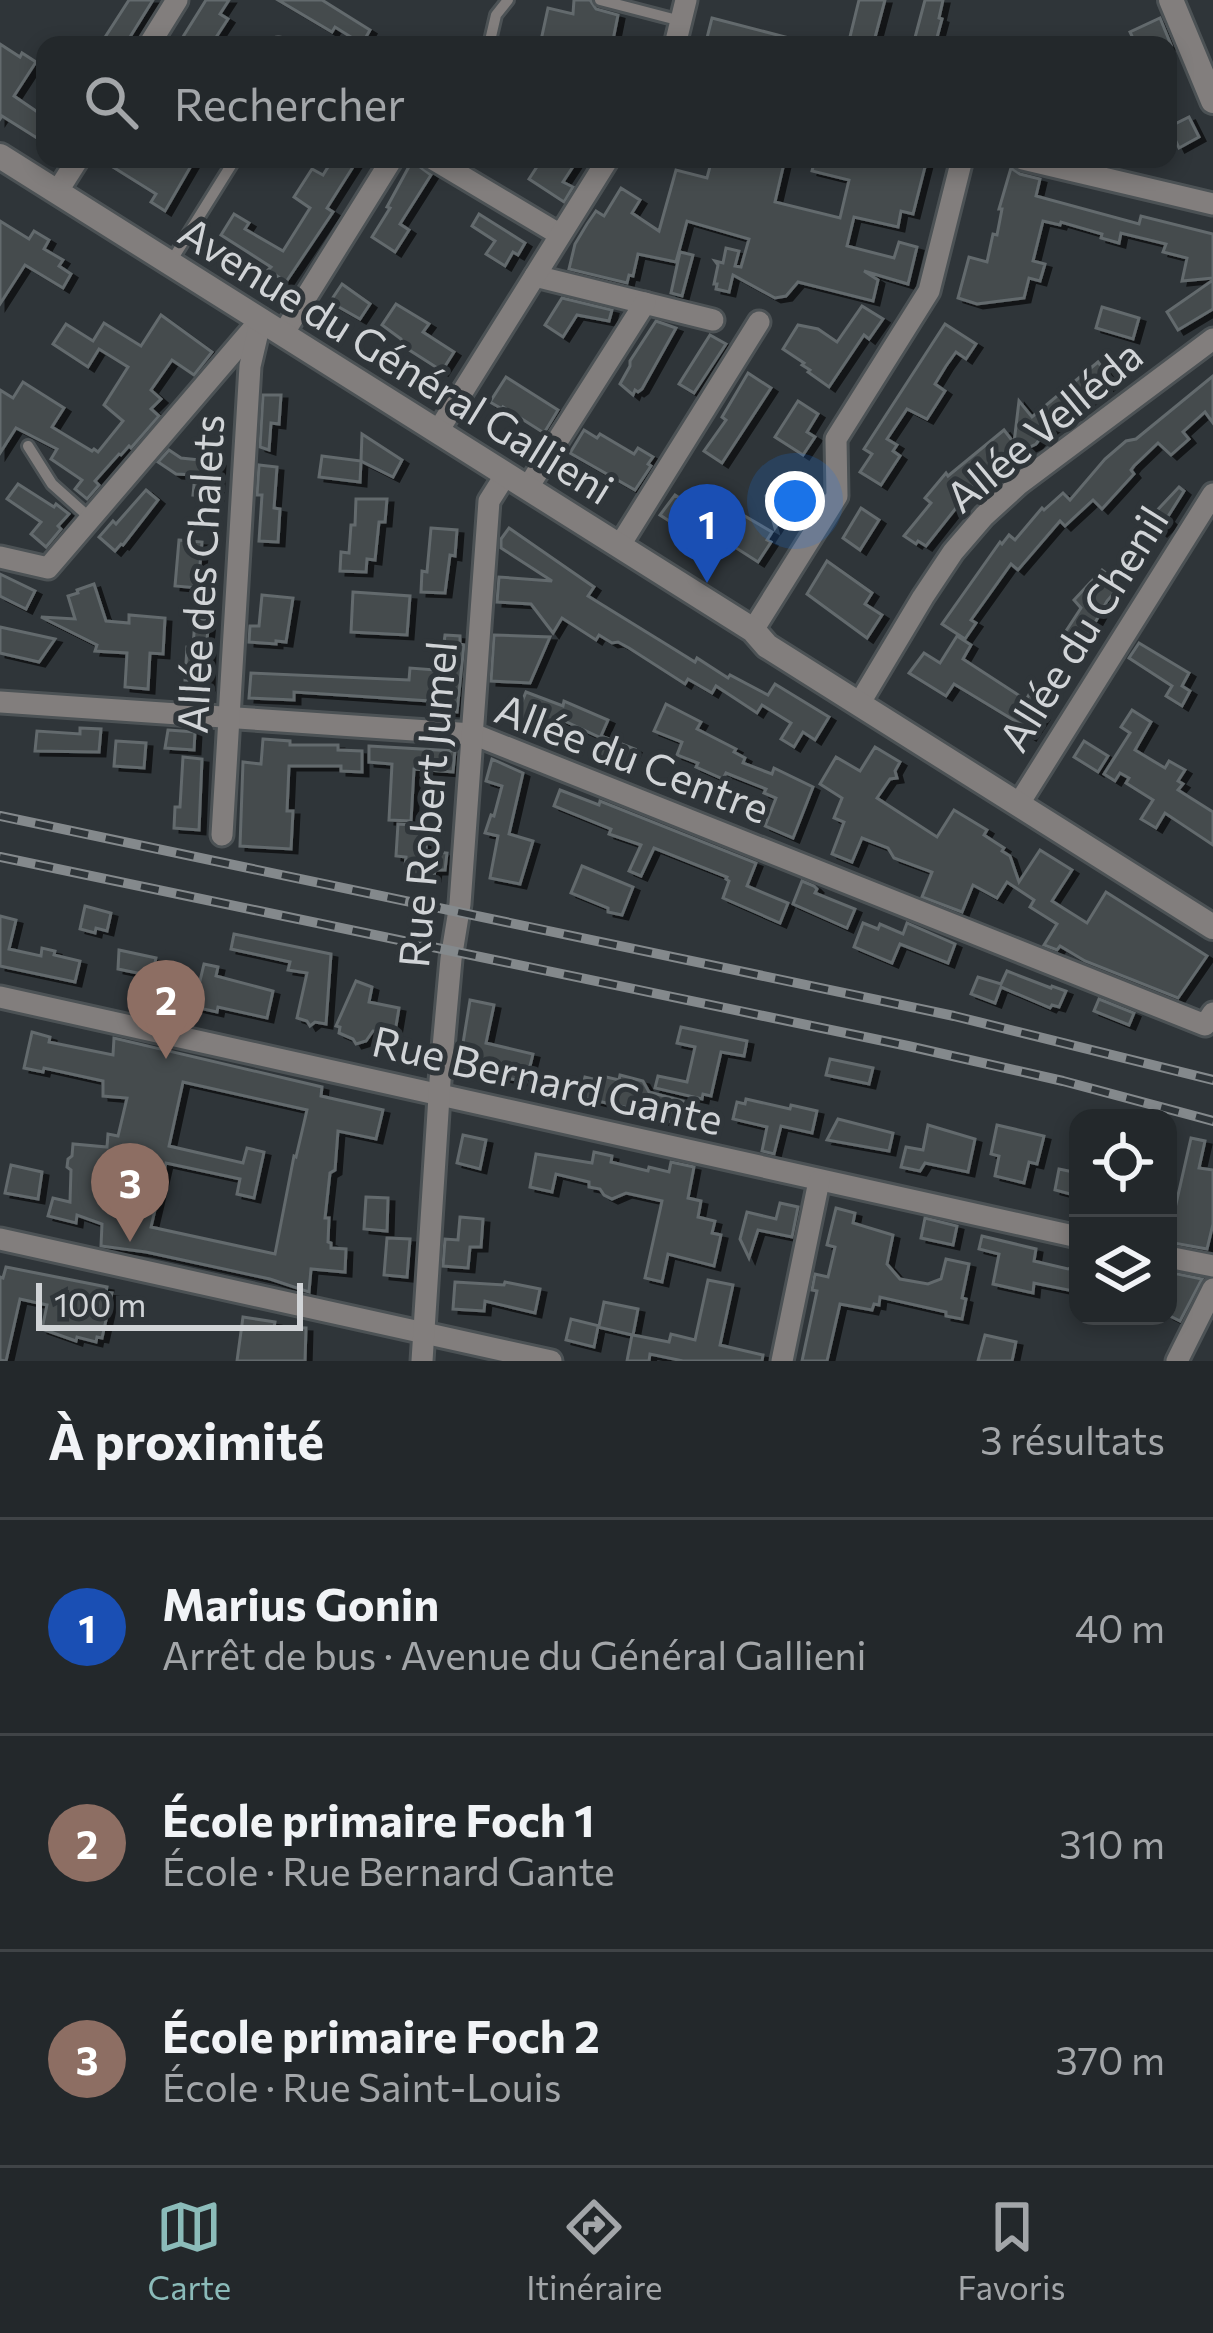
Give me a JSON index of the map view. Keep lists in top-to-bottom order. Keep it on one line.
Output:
{"streets":{"street":["Avenue du Général Gallieni","Allée Velléda","Allée des Chalets","Allée du Chenil","Allée du Centre","Rue Robert Jumel","Rue Bernard Gante"]},"crossings":[["Avenue du Général Gallieni","Allée Velléda"],["Avenue du Général Gallieni","Allée des Chalets"],["Avenue du Général Gallieni","Allée du Chenil"],["Avenue du Général Gallieni","Rue Robert Jumel"],["Allée des Chalets","Allée du Centre"],["Allée du Centre","Rue Robert Jumel"],["Rue Robert Jumel","Rue Bernard Gante"]],"scale_bar":"100 m","page":{"search":"Rechercher","pins":["1","2","3"],"scale":"100 m","heading":["À proximité","3 résultats"],"list":[{"mark":"1","name":"Marius Gonin","note":"Arrêt de bus · Avenue du Général Gallieni","value":"40 m"},{"mark":"2","name":"École primaire Foch 1","note":"École · Rue Bernard Gante","value":"310 m"},{"mark":"3","name":"École primaire Foch 2","note":"École · Rue Saint-Louis","value":"370 m"}],"nav":["Carte","Itinéraire","Favoris"]}}
